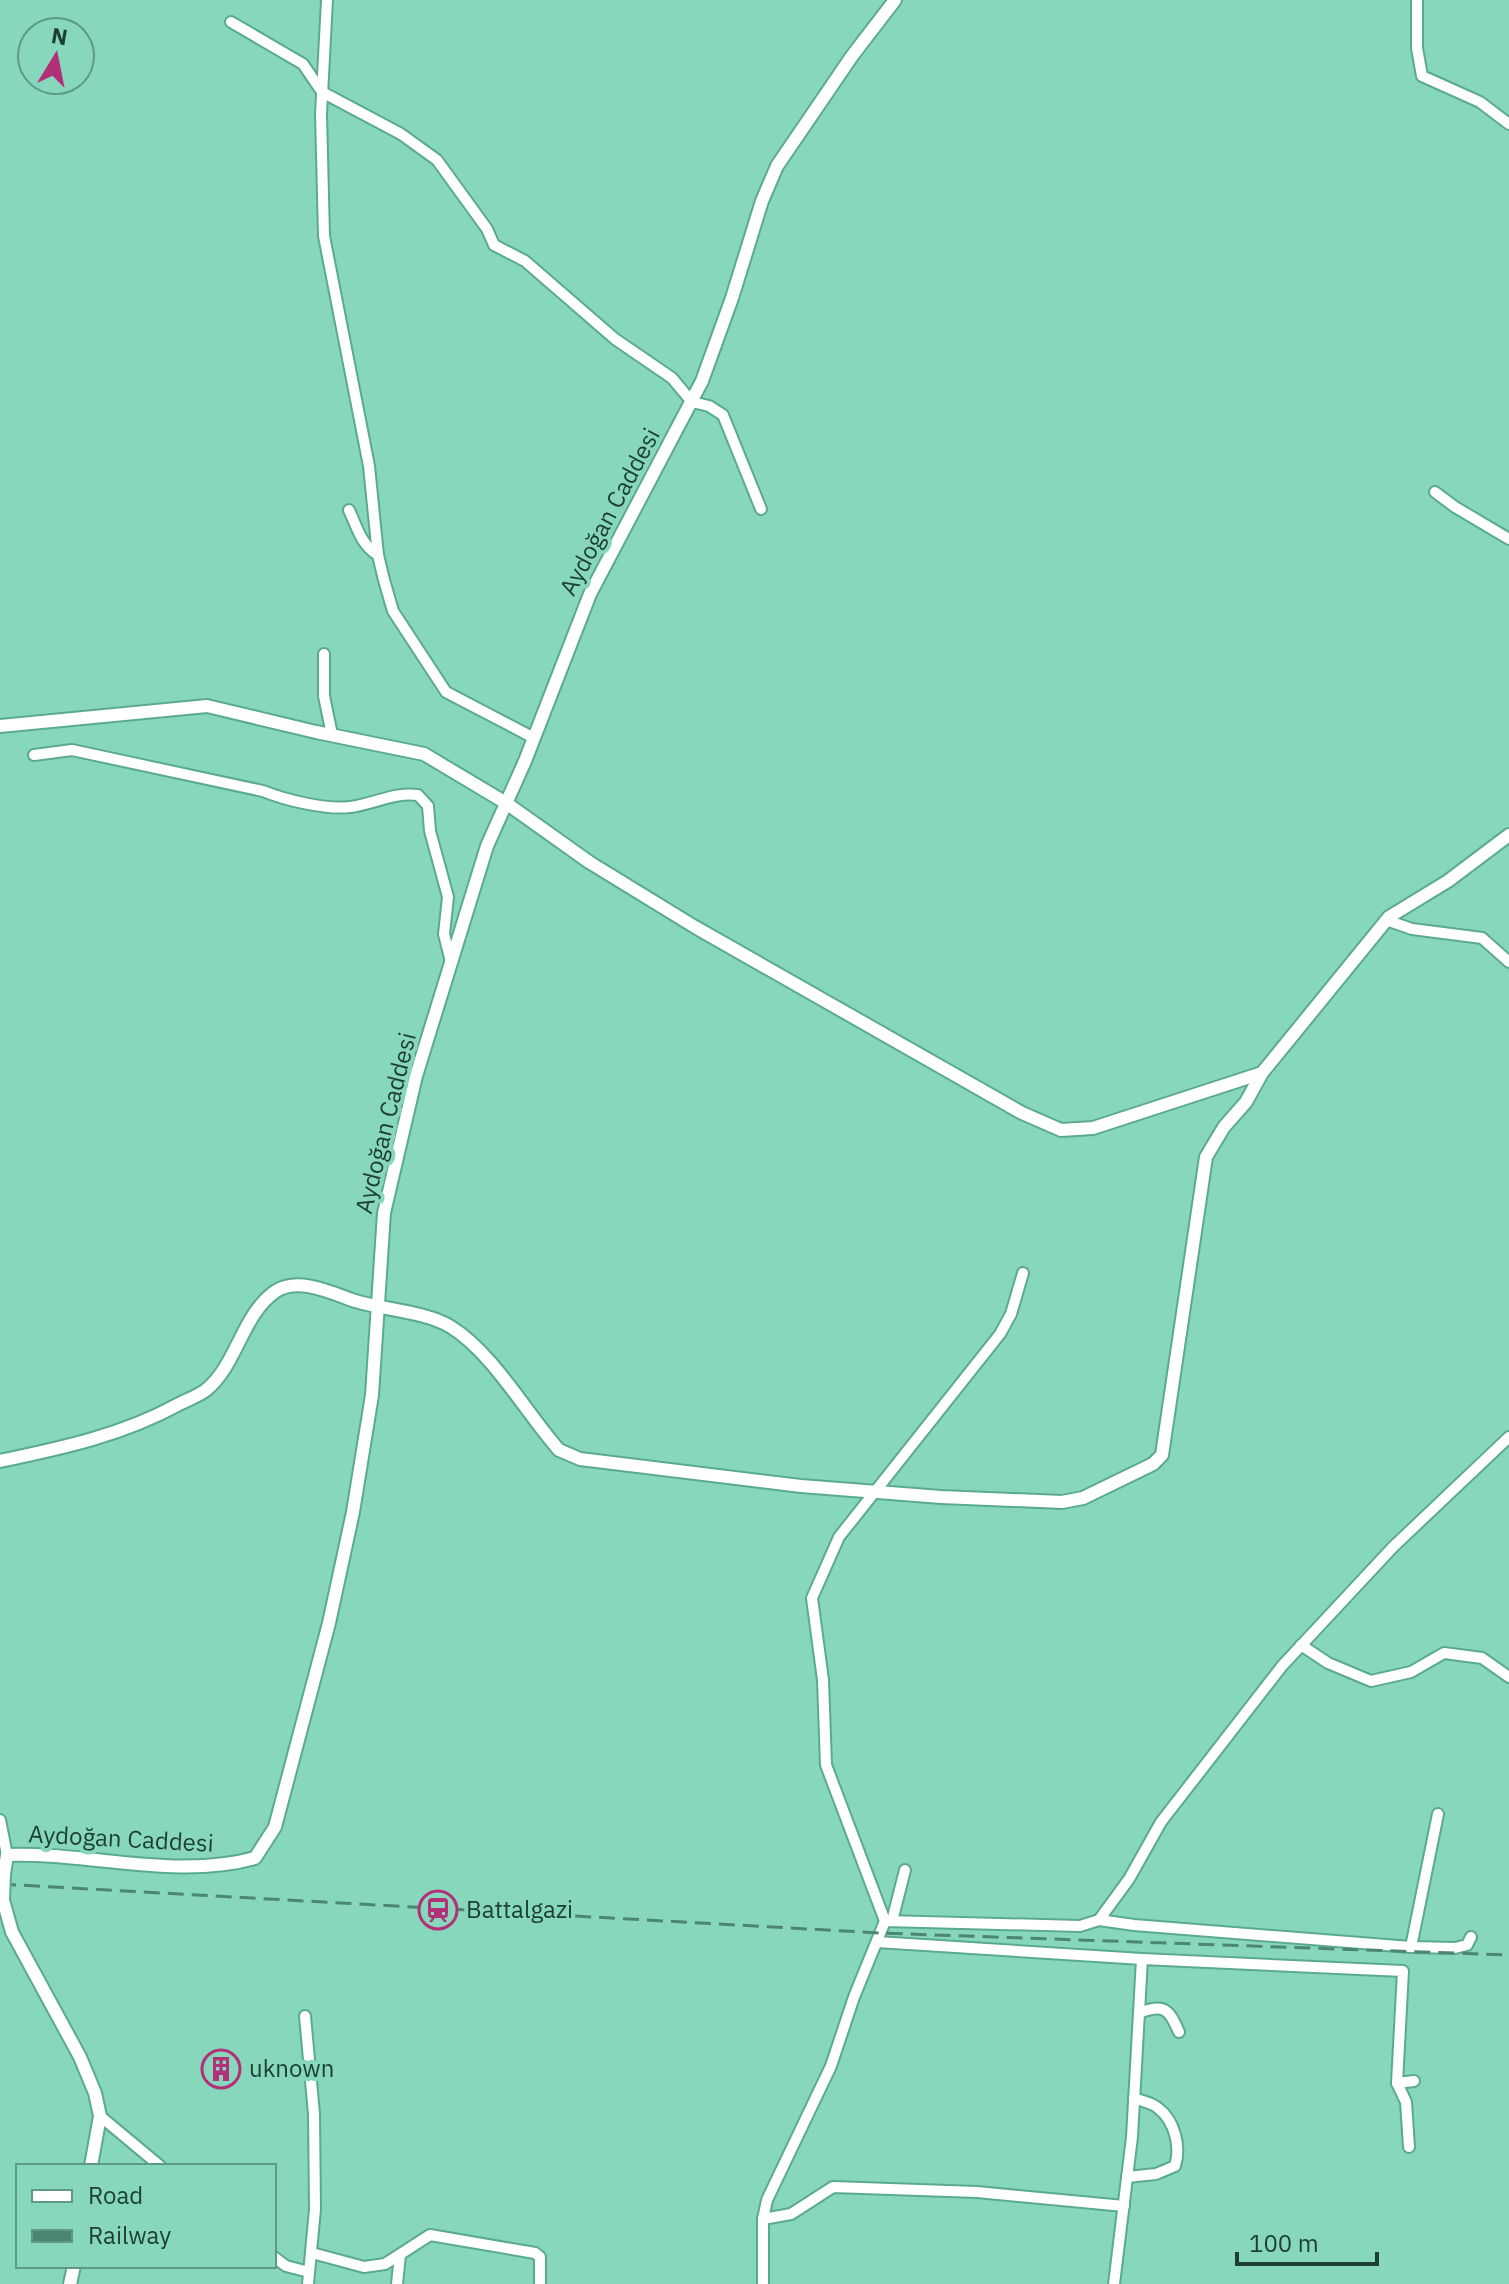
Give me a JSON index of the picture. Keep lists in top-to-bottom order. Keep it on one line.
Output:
{"streets":{"street":["Aydoğan Caddesi"]},"places":{"station":["Battalgazi"],"building":["uknown"]},"legend":["Road","Railway"],"scale_bar":"100 m","north":"top"}
